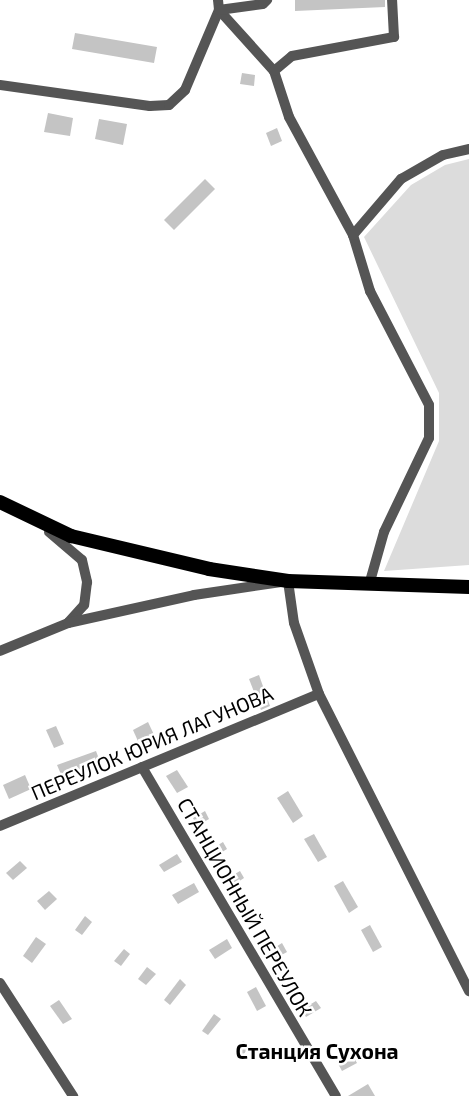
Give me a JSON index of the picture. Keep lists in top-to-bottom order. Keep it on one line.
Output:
{"streets":{"street":["ПЕРЕУЛОК ЮРИЯ ЛАГУНОВА","СТАНЦИОННЫЙ ПЕРЕУЛОК"]},"crossings":[["ПЕРЕУЛОК ЮРИЯ ЛАГУНОВА","СТАНЦИОННЫЙ ПЕРЕУЛОК"]],"districts":["Станция Сухона"]}
